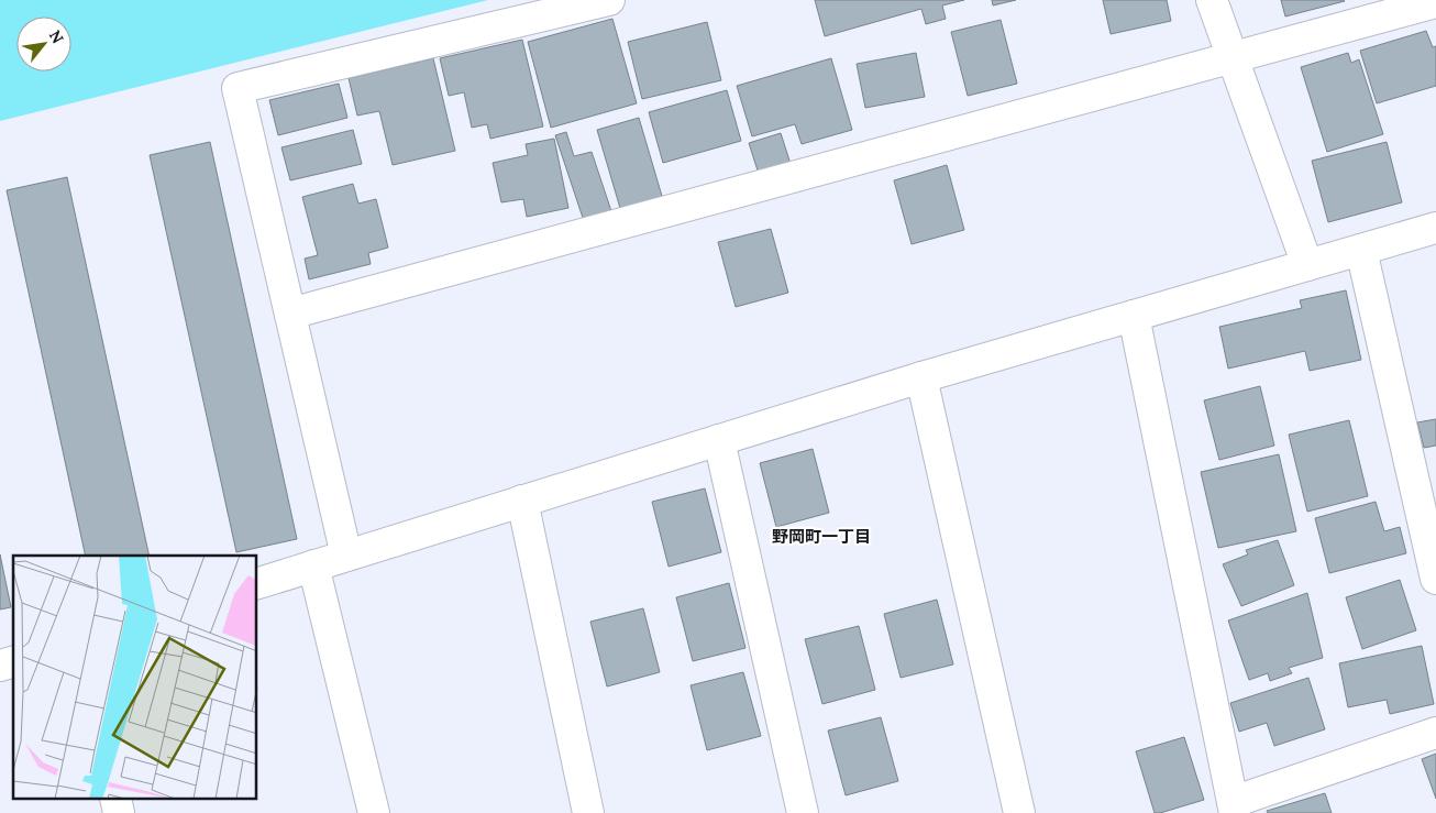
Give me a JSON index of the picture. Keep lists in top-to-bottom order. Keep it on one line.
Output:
{"districts":["野岡町一丁目"],"north":"top right"}
